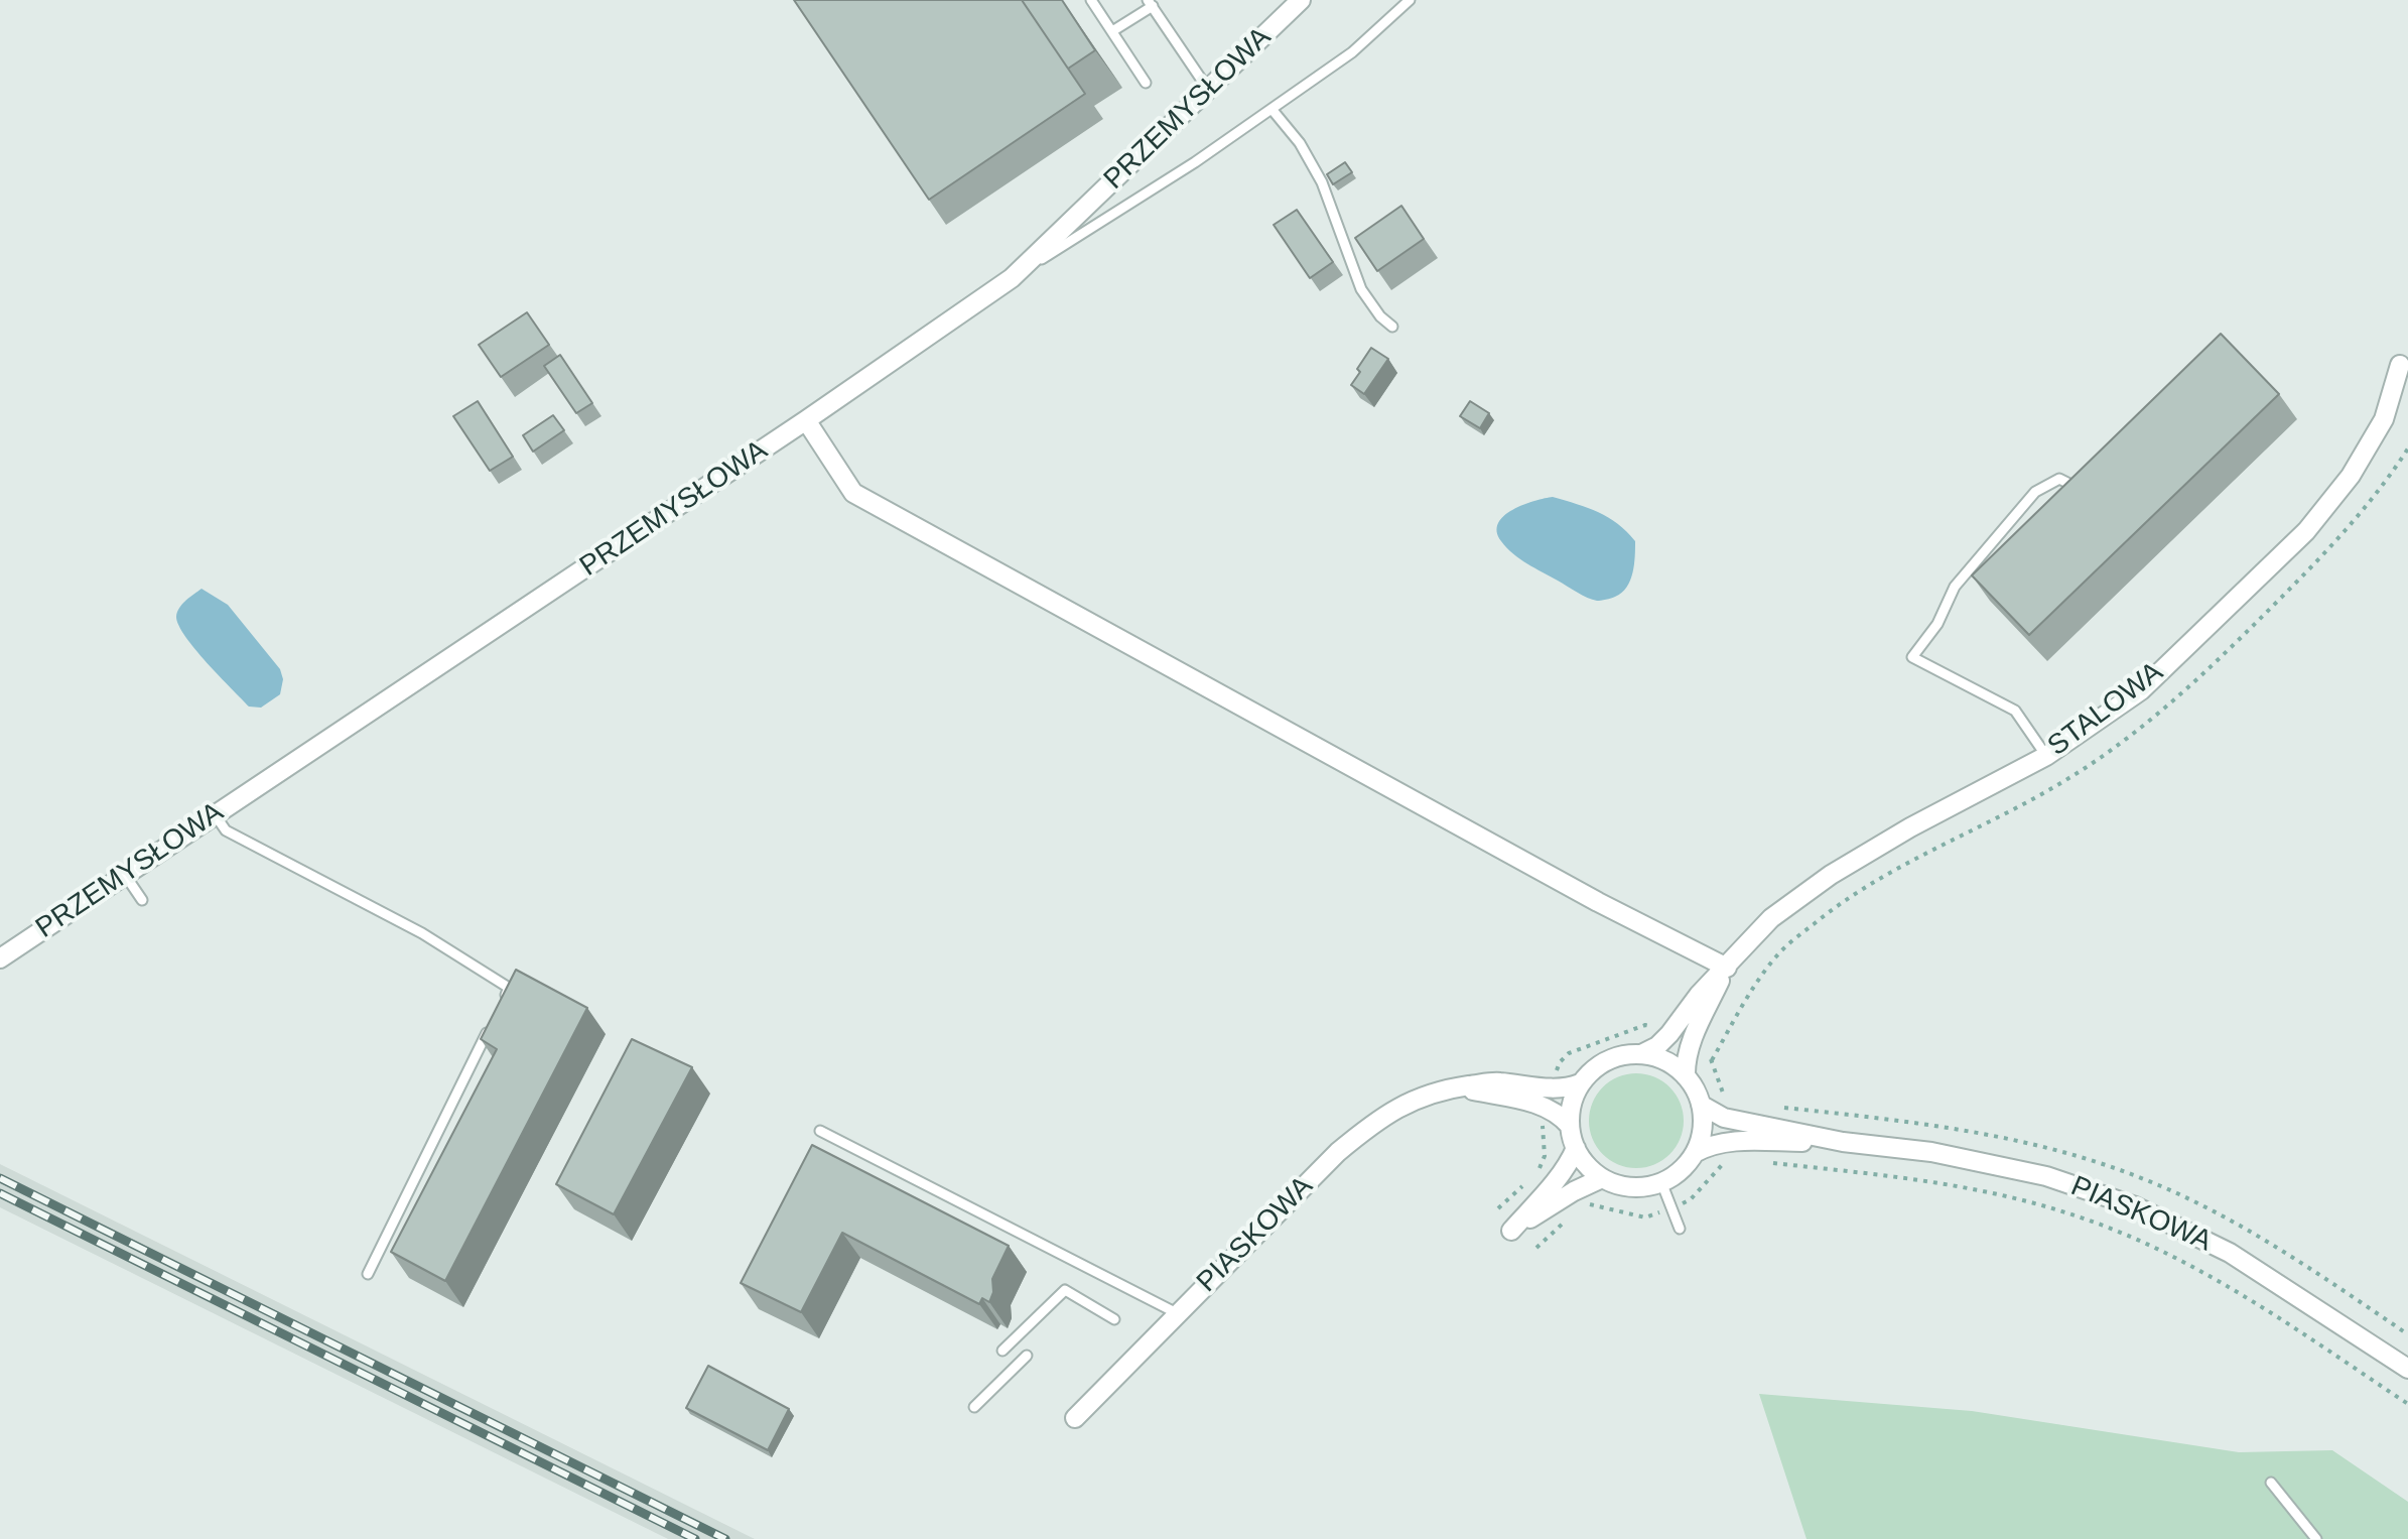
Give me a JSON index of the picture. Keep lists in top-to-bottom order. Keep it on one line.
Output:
{"streets":{"street":["PRZEMYSŁOWA","STALOWA","PIASKOWA"]},"crossings":[["STALOWA","PIASKOWA"]]}
